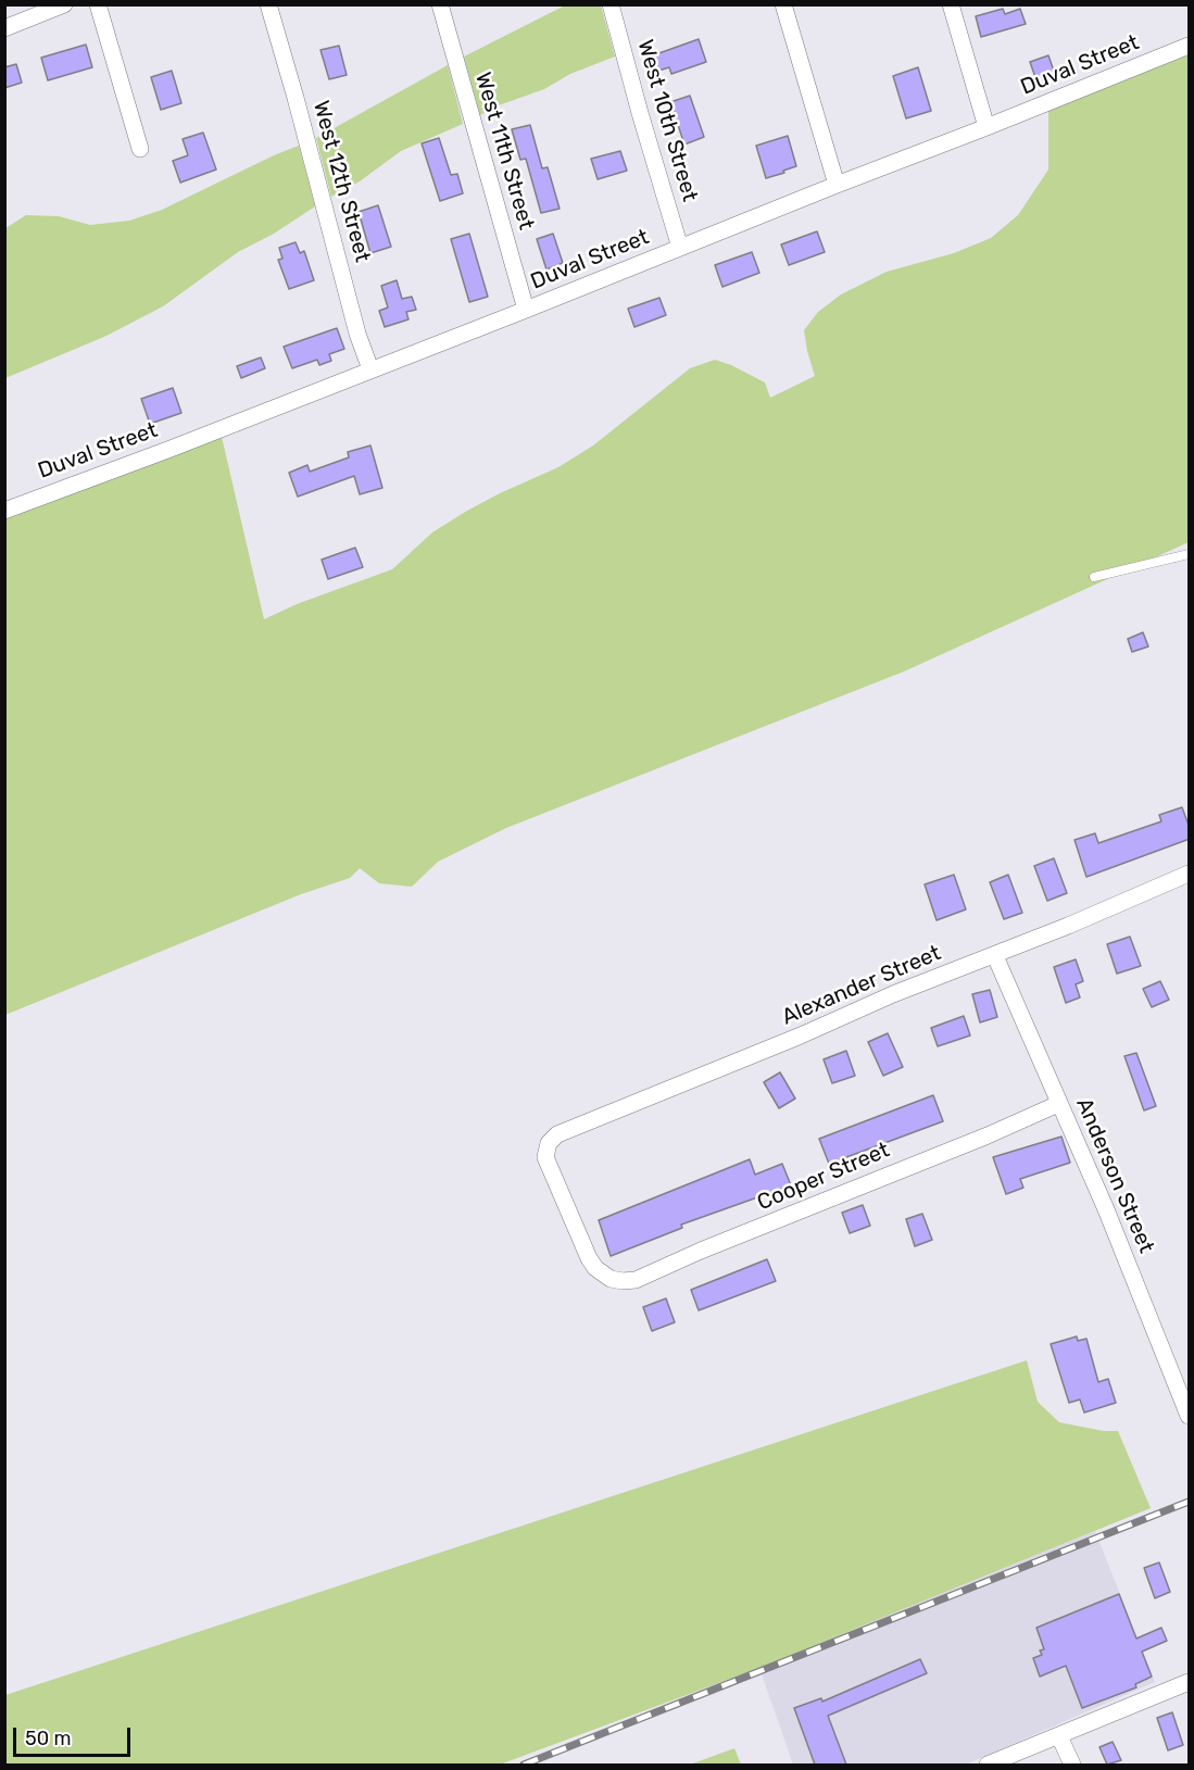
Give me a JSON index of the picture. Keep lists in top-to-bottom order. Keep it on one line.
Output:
{"streets":{"street":["Duval Street","West 10th Street","West 11th Street","West 12th Street","Alexander Street","Anderson Street","Cooper Street"]},"crossings":[["Duval Street","West 10th Street"],["Duval Street","West 11th Street"],["Duval Street","West 12th Street"],["Alexander Street","Anderson Street"],["Alexander Street","Cooper Street"],["Anderson Street","Cooper Street"]],"scale_bar":"50 m"}
